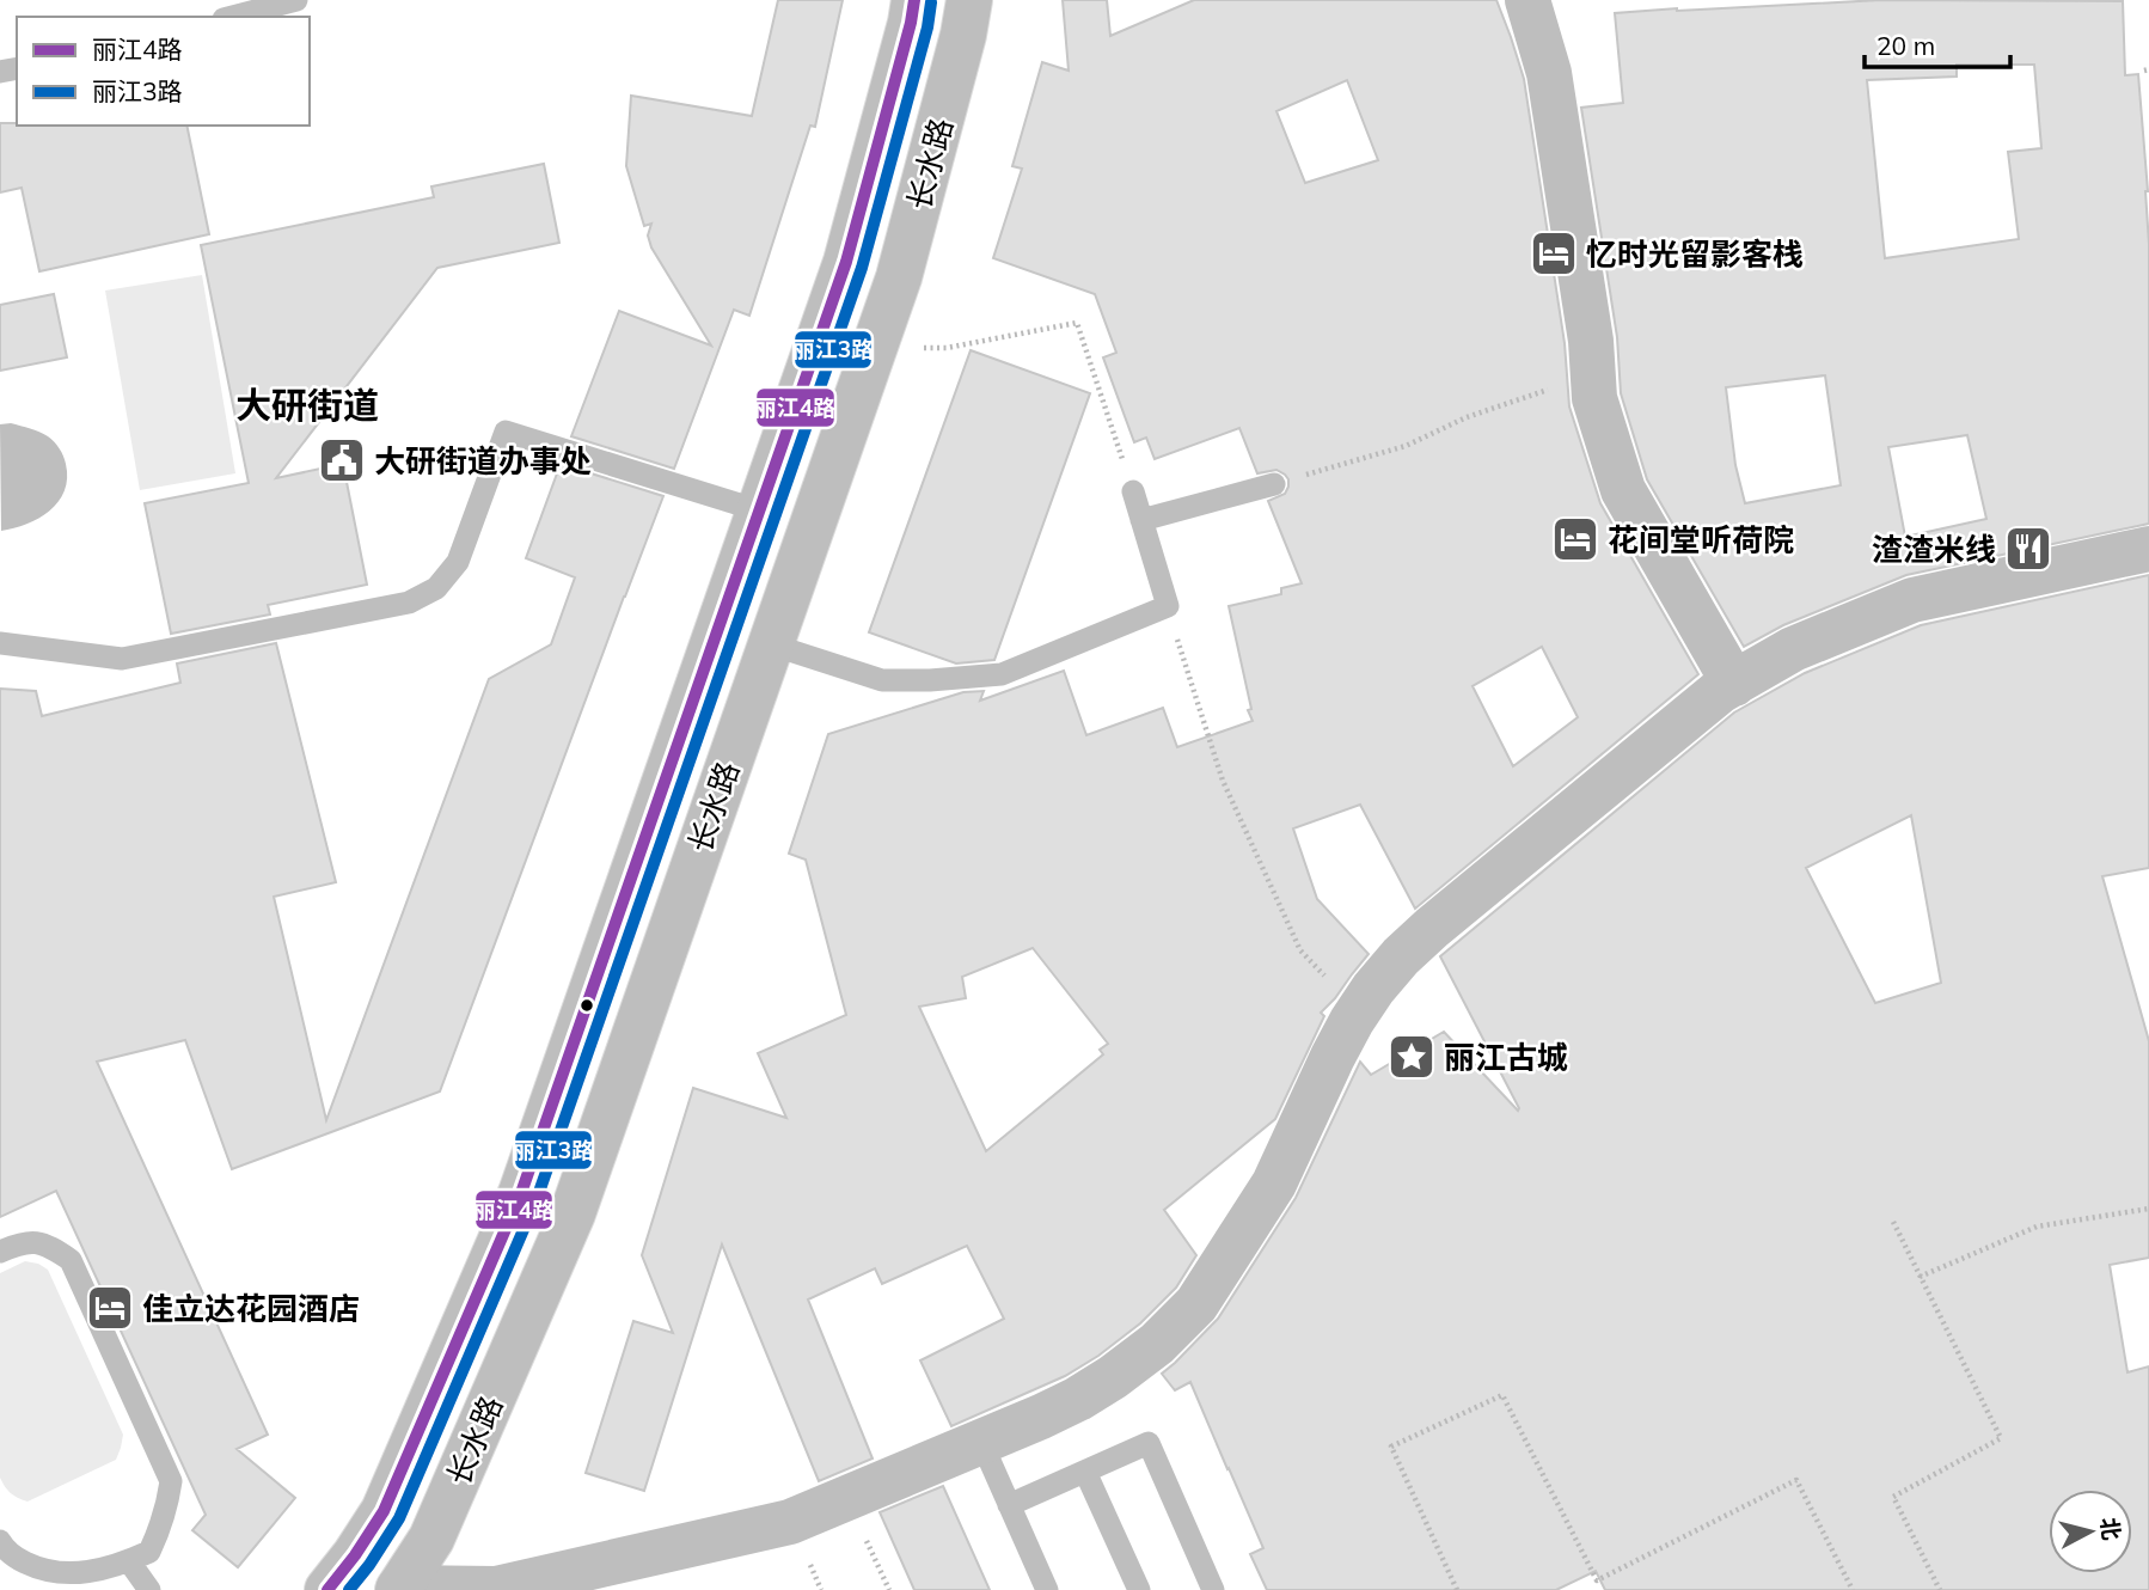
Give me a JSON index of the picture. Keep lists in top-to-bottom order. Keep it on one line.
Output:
{"streets":{"main road":["长水路"]},"districts":["大研街道"],"places":{"hotel":["忆时光留影客栈","花间堂听荷院","佳立达花园酒店"],"public building":["大研街道办事处"],"restaurant":["渣渣米线"],"place":["丽江古城"]},"lines":["transit line 丽江4路","transit line 丽江3路"],"legend":["丽江4路","丽江3路"],"scale_bar":"20 m","north":"right"}
